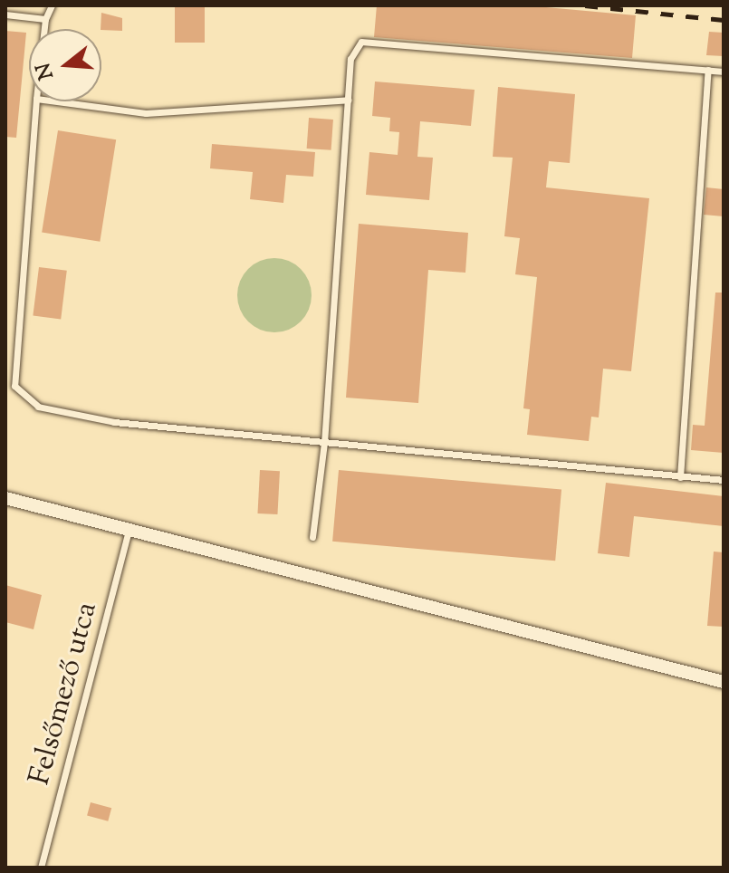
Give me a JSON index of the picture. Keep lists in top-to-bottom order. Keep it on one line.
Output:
{"streets":{"lane":["Felsőmező utca"]},"north":"left"}
